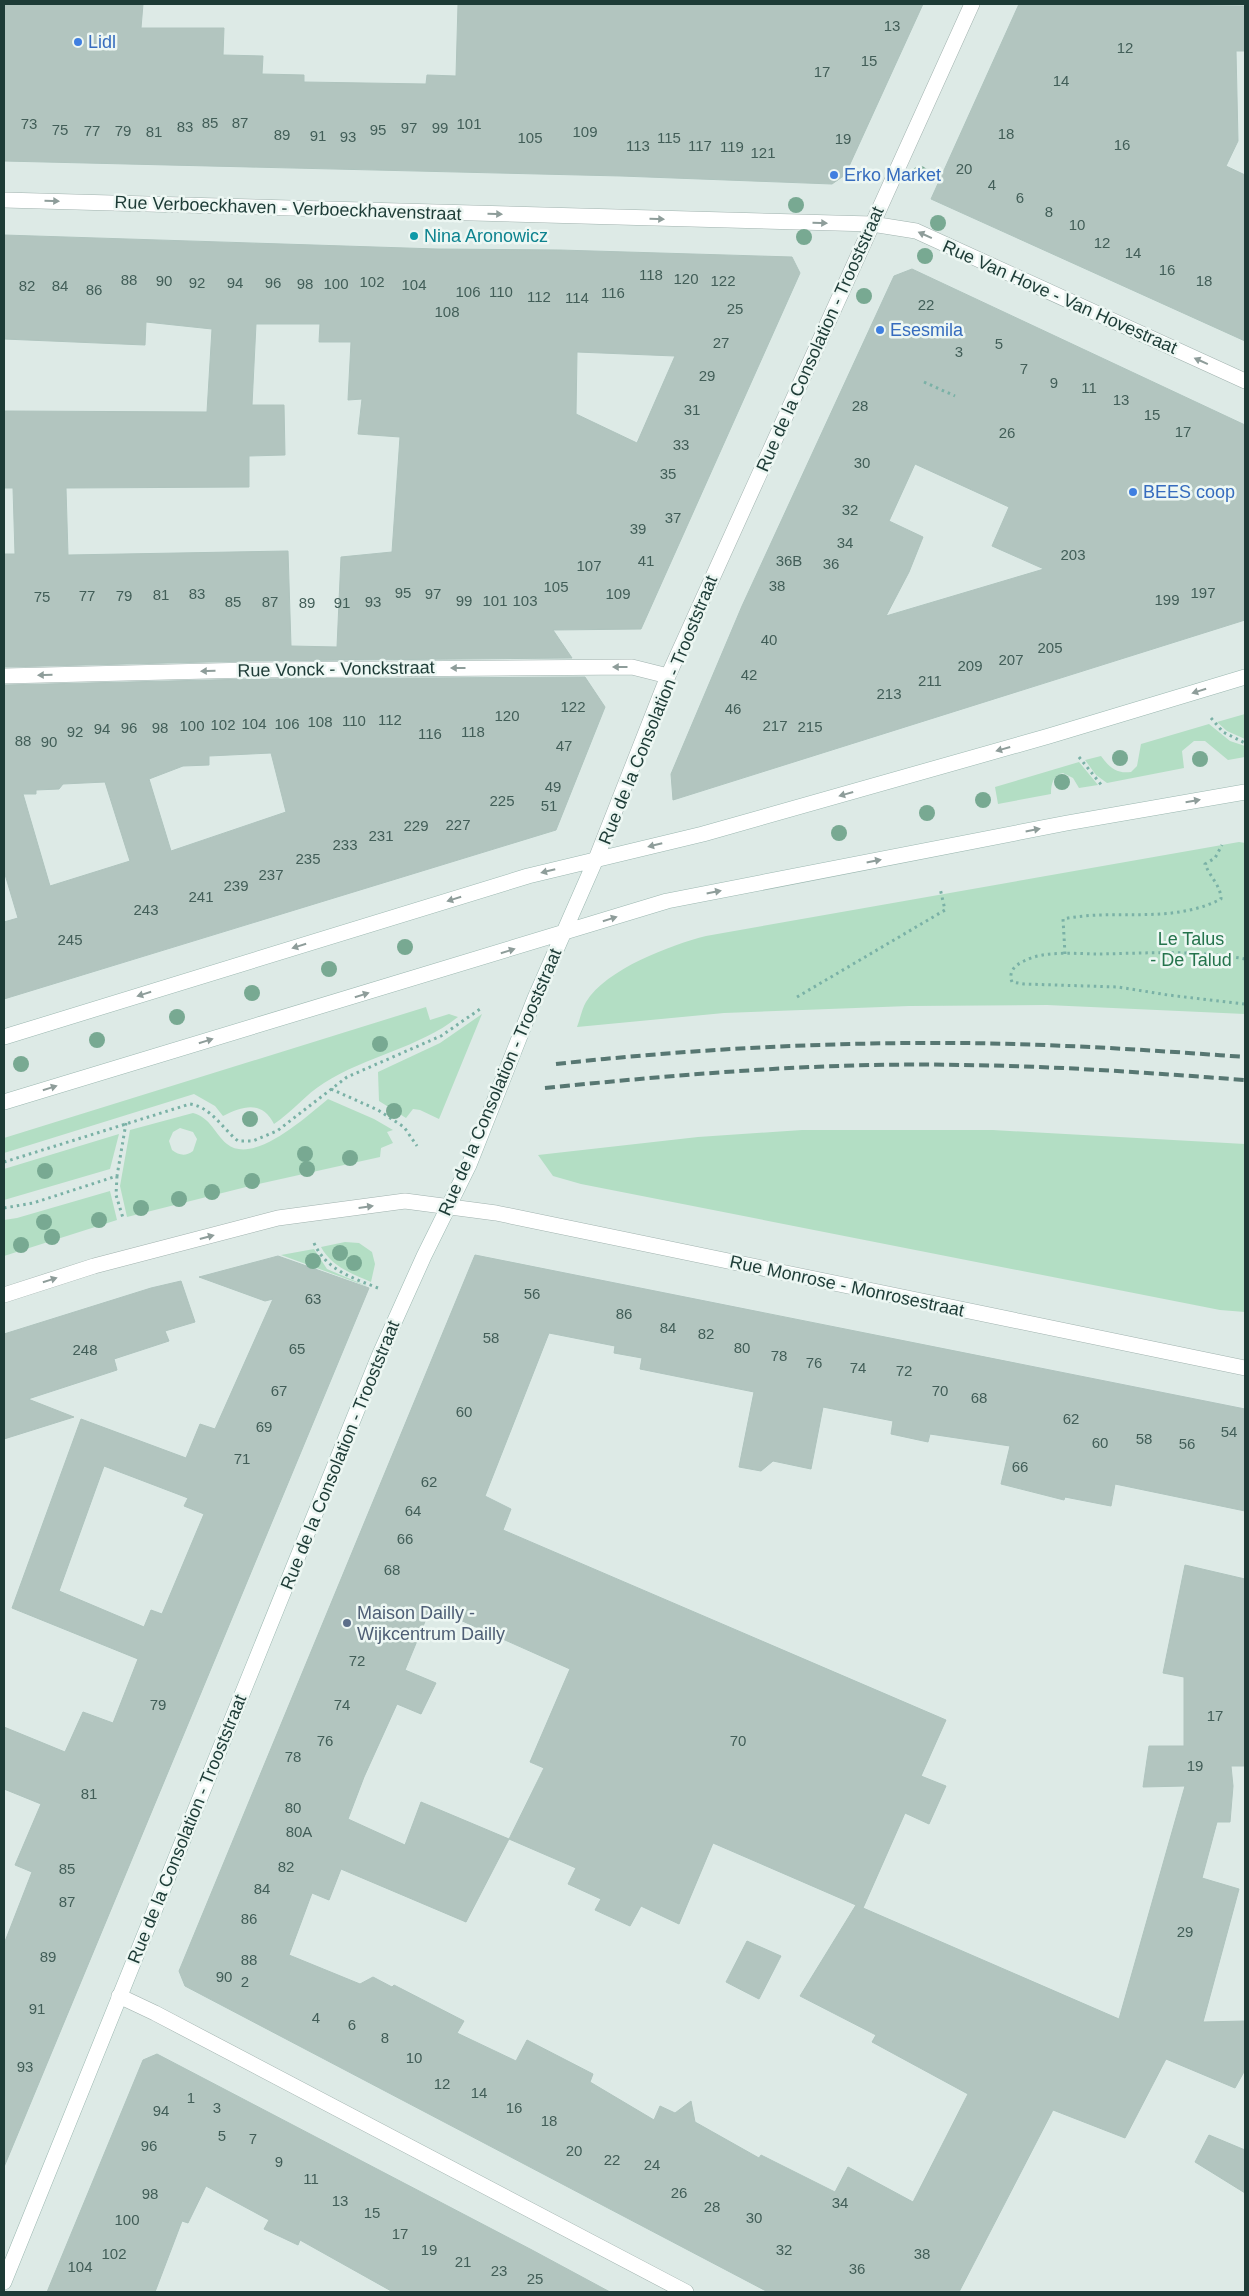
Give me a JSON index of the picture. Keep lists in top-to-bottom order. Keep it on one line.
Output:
{"streets":{"street":["Rue Verboeckhaven - Verboeckhavenstraat","Rue Van Hove - Van Hovestraat","Rue de la Consolation - Trooststraat","Rue Vonck - Vonckstraat","Rue Monrose - Monrosestraat"]},"crossings":[["Rue Verboeckhaven - Verboeckhavenstraat","Rue Van Hove - Van Hovestraat"],["Rue Verboeckhaven - Verboeckhavenstraat","Rue de la Consolation - Trooststraat"],["Rue Van Hove - Van Hovestraat","Rue de la Consolation - Trooststraat"],["Rue de la Consolation - Trooststraat","Rue Vonck - Vonckstraat"],["Rue de la Consolation - Trooststraat","Rue Monrose - Monrosestraat"]],"one_way":["Rue Verboeckhaven - Verboeckhavenstraat","Rue Van Hove - Van Hovestraat","Rue Vonck - Vonckstraat","Rue Monrose - Monrosestraat"],"parks":["Le Talus - De Talud"],"places":["Lidl","Erko Market","Nina Aronowicz","Esesmila","BEES coop","Maison Dailly - Wijkcentrum Dailly"],"house_numbers":["13","12","15","17","14","85","87","73","101","83","97","99","75","95","77","79","81","109","18","89","91","93","105","115","19","16","113","117","119","121","20","4","6","8","10","12","14","16","118","120","88","90","122","18","102","92","94","96","98","100","104","82","84","86","106","110","116","112","114","22","25","108","27","5","3","7","29","9","11","13","28","31","15","17","26","33","30","35","32","37","39","34","203","41","36B","36","107","38","105","95","197","83","97","109","81","77","79","75","199","99","101","103","85","87","93","89","91","40","205","207","209","42","211","213","122","46","120","112","110","108","104","106","102","100","217","215","96","98","94","92","118","116","88","90","47","49","225","51","227","229","231","233","235","237","239","241","243","245","56","63","86","84","82","58","80","65","248","78","76","74","72","67","70","68","60","62","69","54","58","60","56","71","66","62","64","66","68","72","79","74","17","76","70","78","19","81","80","80A","82","85","84","87","86","29","89","88","90","2","91","4","6","8","10","93","12","14","1","3","16","94","18","5","7","96","20","22","9","24","11","26","98","13","34","28","15","30","100","17","19","32","102","38","21","104","36","23","25"]}
